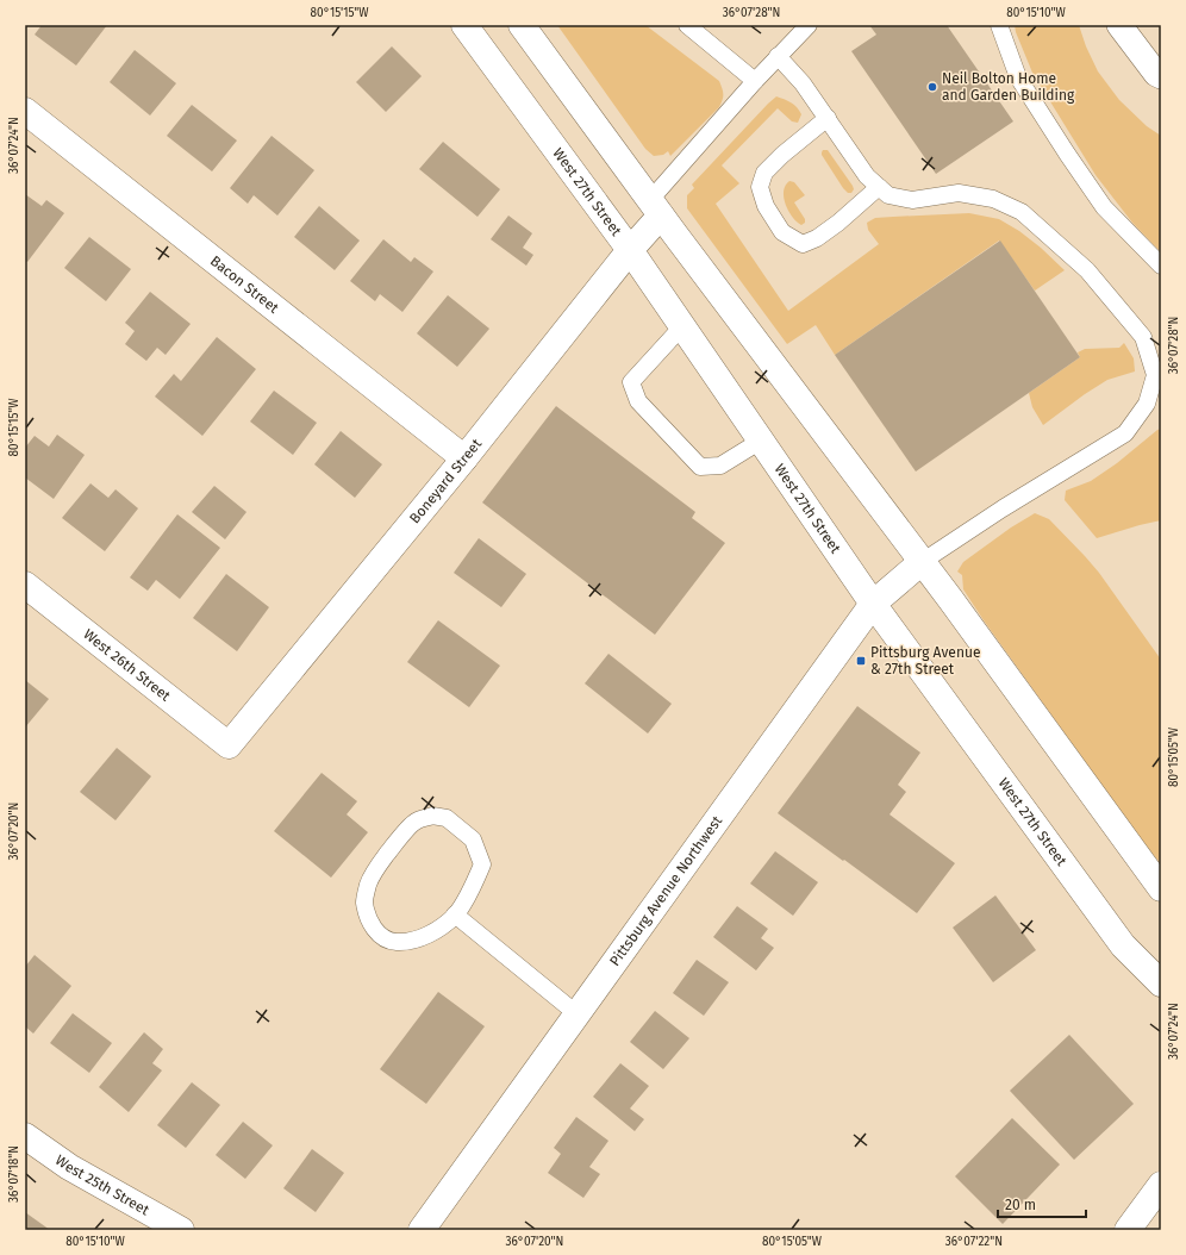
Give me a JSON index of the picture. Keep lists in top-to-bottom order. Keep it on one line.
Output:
{"streets":{"street":["West 27th Street","Bacon Street","Boneyard Street","West 26th Street","Pittsburg Avenue Northwest","West 25th Street"]},"crossings":[["West 27th Street","Boneyard Street"],["West 27th Street","Pittsburg Avenue Northwest"],["Bacon Street","Boneyard Street"],["Boneyard Street","West 26th Street"]],"places":{"other":["Neil Bolton Home and Garden Building"],"transit":["Pittsburg Avenue & 27th Street"]},"scale_bar":"20 m","coordinates":["80°15'15\"W","36°07'28\"N","80°15'10\"W","36°07'24\"N","80°15'05\"W","36°07'20\"N","36°07'18\"N","36°07'22\"N"]}
